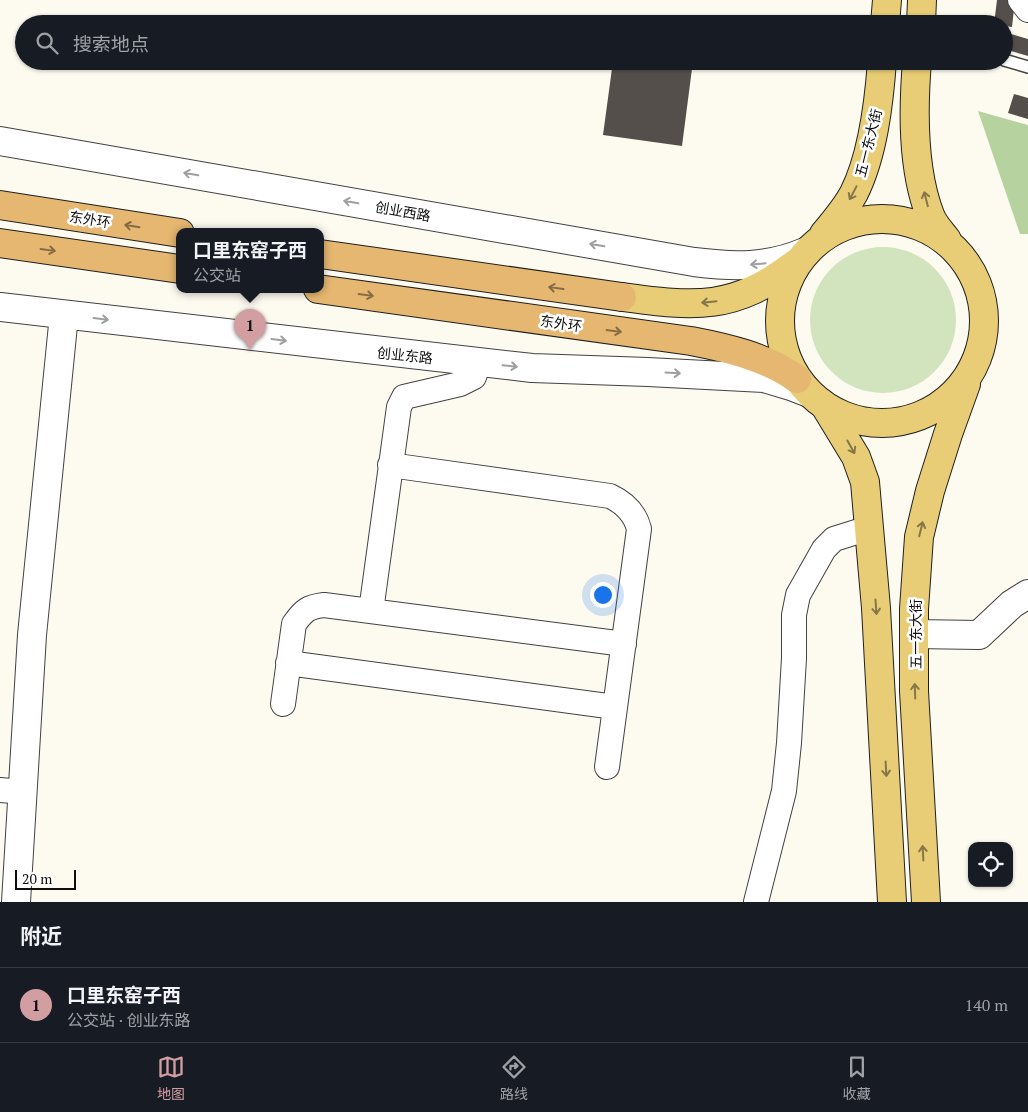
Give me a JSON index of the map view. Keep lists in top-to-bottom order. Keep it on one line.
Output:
{"streets":{"highway":["东外环"],"main road":["五一东大街"],"street":["创业西路","创业东路"]},"crossings":[["五一东大街","创业西路"],["东外环","创业东路"]],"one_way":["创业西路","创业东路"],"scale_bar":"20 m","page":{"search":"搜索地点","popup":["口里东窑子西","公交站"],"pins":"1","scale":"20 m","heading":"附近","list":[{"mark":"1","name":"口里东窑子西","note":"公交站 · 创业东路","value":"140 m"}],"nav":["地图","路线","收藏"]}}
